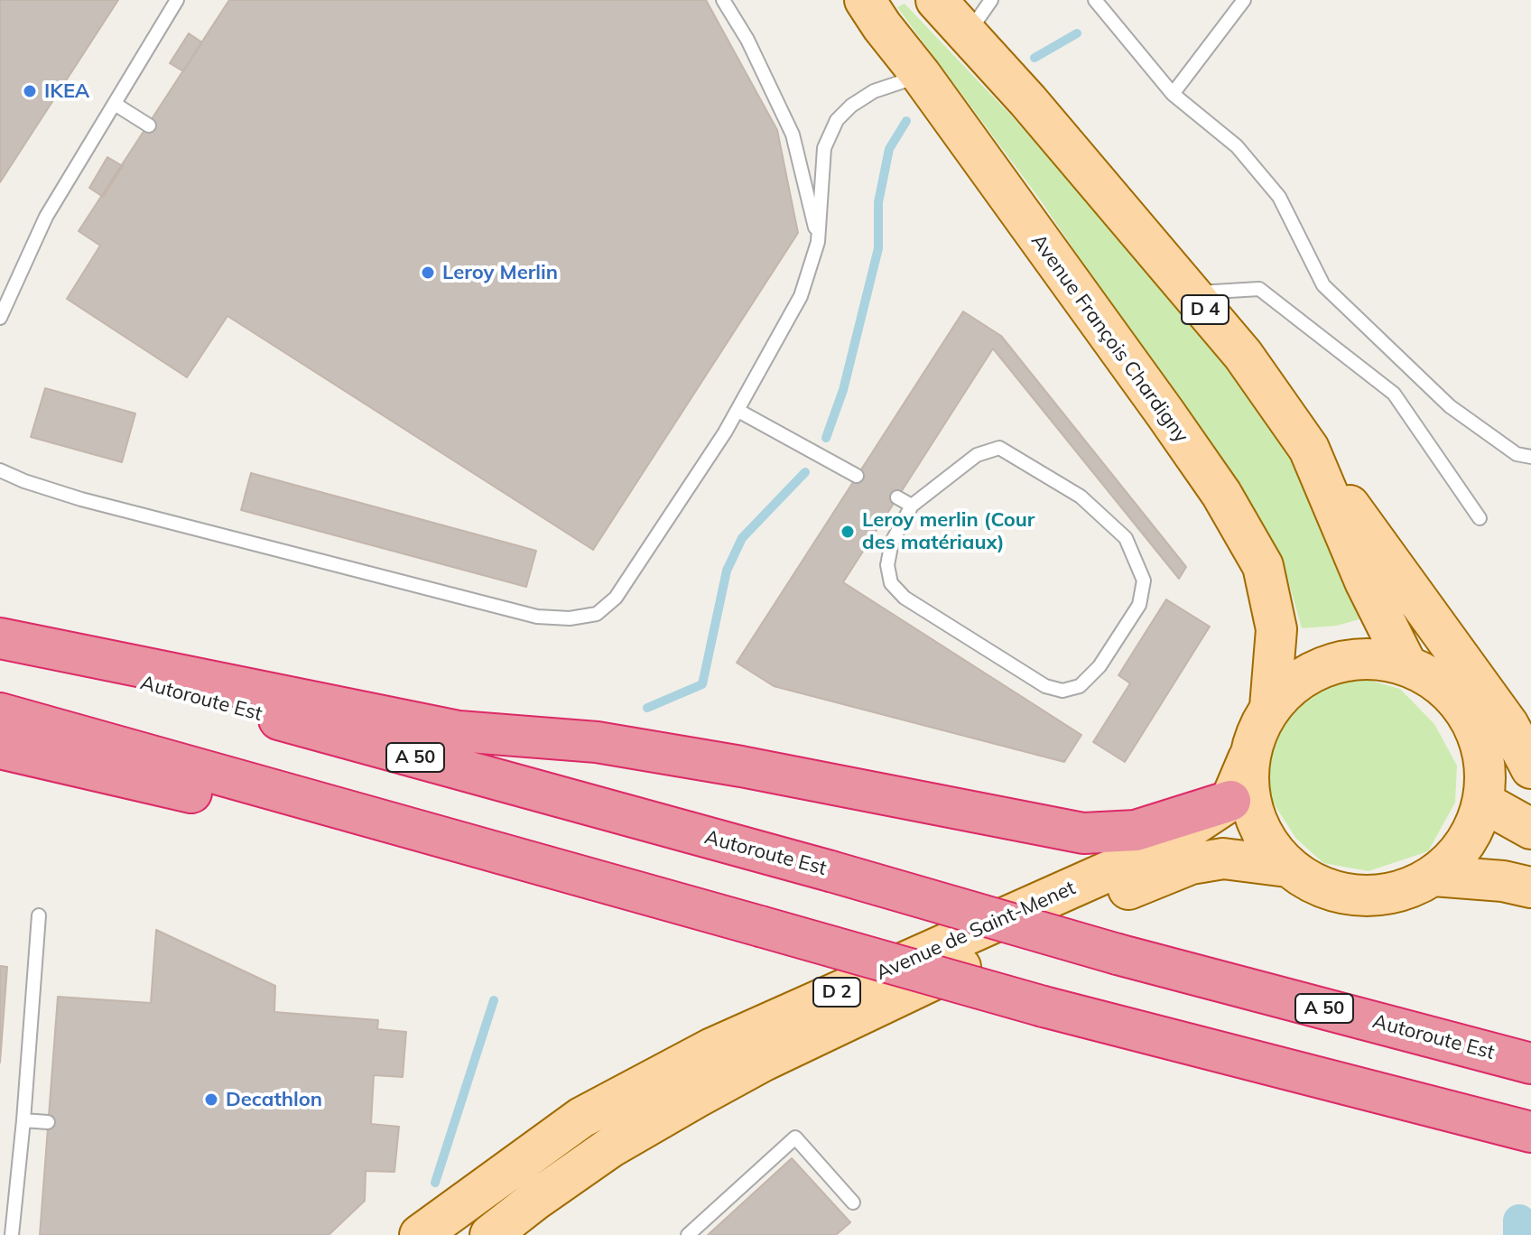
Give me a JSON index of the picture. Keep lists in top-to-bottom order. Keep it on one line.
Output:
{"streets":{"highway":["Autoroute Est","A 50"],"main road":["D 4","Avenue François Chardigny","Avenue de Saint-Menet","D 2"]},"crossings":[["D 4","Avenue François Chardigny"],["D 4","Avenue de Saint-Menet"],["Avenue François Chardigny","Avenue de Saint-Menet"]],"places":["IKEA","Leroy Merlin","Leroy merlin (Cour des matériaux)","Decathlon"]}
